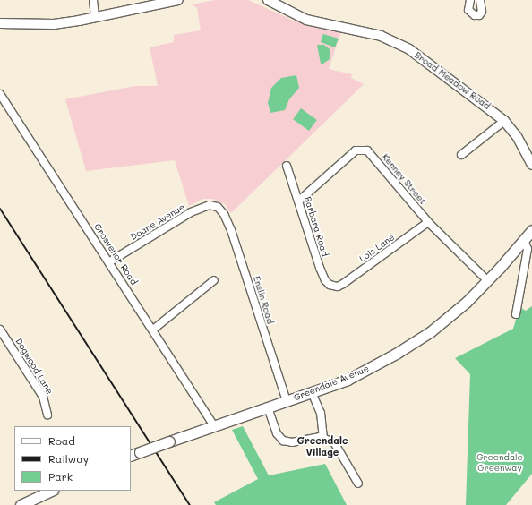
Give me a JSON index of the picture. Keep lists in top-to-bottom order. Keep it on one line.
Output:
{"streets":{"main road":["Greendale Avenue"],"street":["Broad Meadow Road","Kenney Street","Doane Avenue","Barbara Road","Lois Lane","Grosvenor Road","Enslin Road","Dogwood Lane"]},"crossings":[["Kenney Street","Barbara Road"],["Kenney Street","Lois Lane"],["Kenney Street","Greendale Avenue"],["Doane Avenue","Grosvenor Road"],["Doane Avenue","Enslin Road"],["Barbara Road","Lois Lane"],["Grosvenor Road","Greendale Avenue"],["Enslin Road","Greendale Avenue"]],"districts":["Greendale Village"],"parks":["Greendale Greenway"],"legend":["Road","Railway","Park"]}
